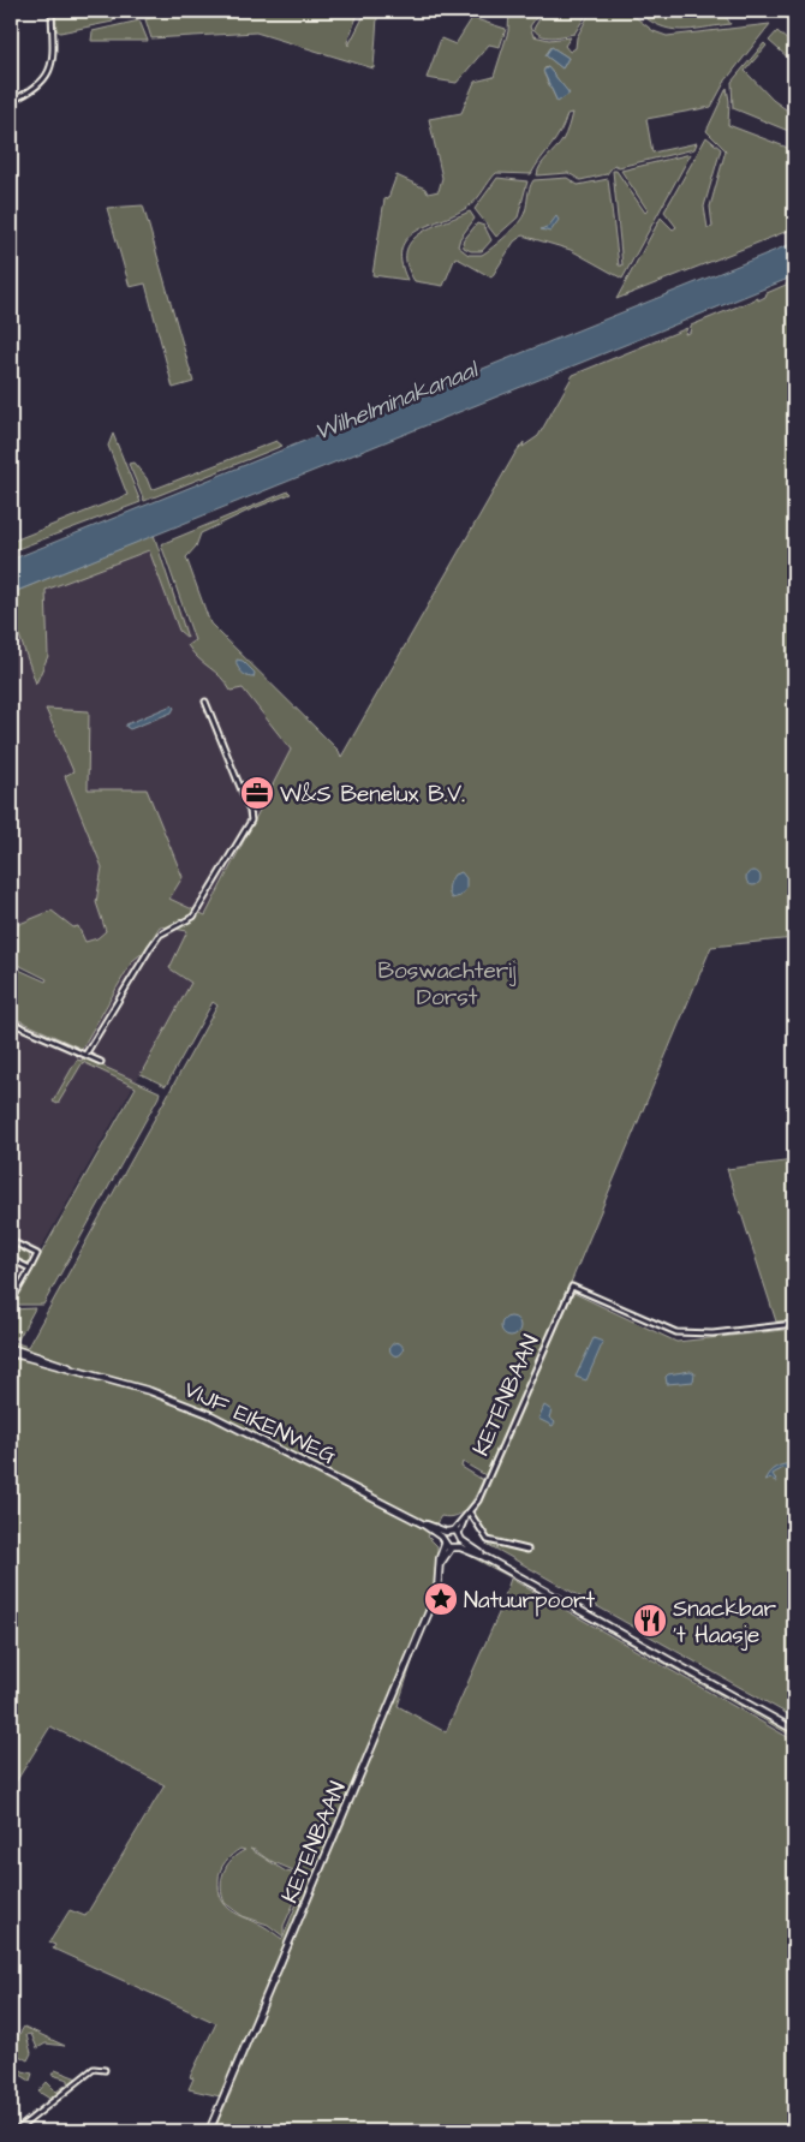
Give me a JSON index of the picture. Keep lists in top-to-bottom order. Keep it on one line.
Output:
{"streets":{"main road":["KETENBAAN","VIJF EIKENWEG"]},"crossings":[["KETENBAAN","VIJF EIKENWEG"]],"water":["Wilhelminakanaal"],"parks":["Boswachterij Dorst"],"places":{"office":["W&S Benelux B.V."],"place":["Natuurpoort"],"restaurant":["Snackbar 't Haasje"]}}
